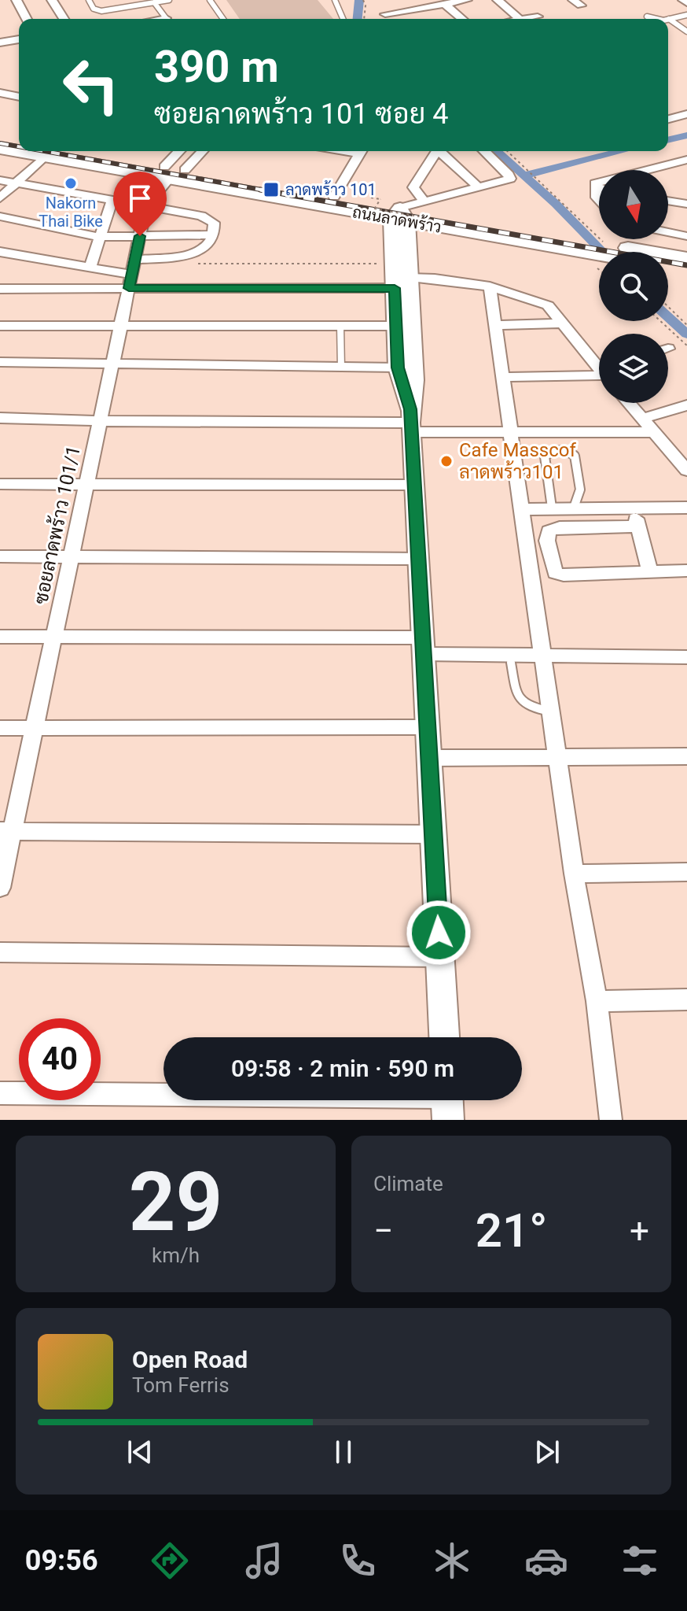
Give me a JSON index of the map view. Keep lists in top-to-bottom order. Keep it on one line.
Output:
{"streets":{"main road":["ถนนลาดพร้าว"],"street":["ซอยลาดพร้าว 101/1"]},"crossings":[["ถนนลาดพร้าว","ซอยลาดพร้าว 101/1"]],"places":{"other":["Nakorn Thai Bike","Cafe Masscof ลาดพร้าว101"],"transit":["ลาดพร้าว 101"]},"north":"bottom","page":{"turn":["390 m","ซอยลาดพร้าว 101 ซอย 4"],"limit":"40","trip":"09:58 · 2 min · 590 m","tile":[["29","km/h"],"Climate"],"heat":["−","21°","+"],"song":["Open Road","Tom Ferris"],"tabs":"09:56"}}
